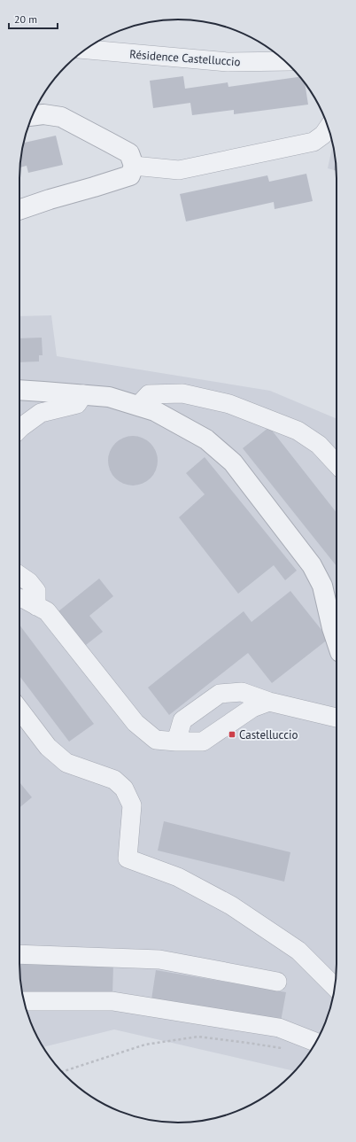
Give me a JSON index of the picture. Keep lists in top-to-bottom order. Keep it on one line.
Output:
{"streets":{"street":["Résidence Castelluccio"]},"places":{"transit":["Castelluccio"]},"scale_bar":"20 m"}
